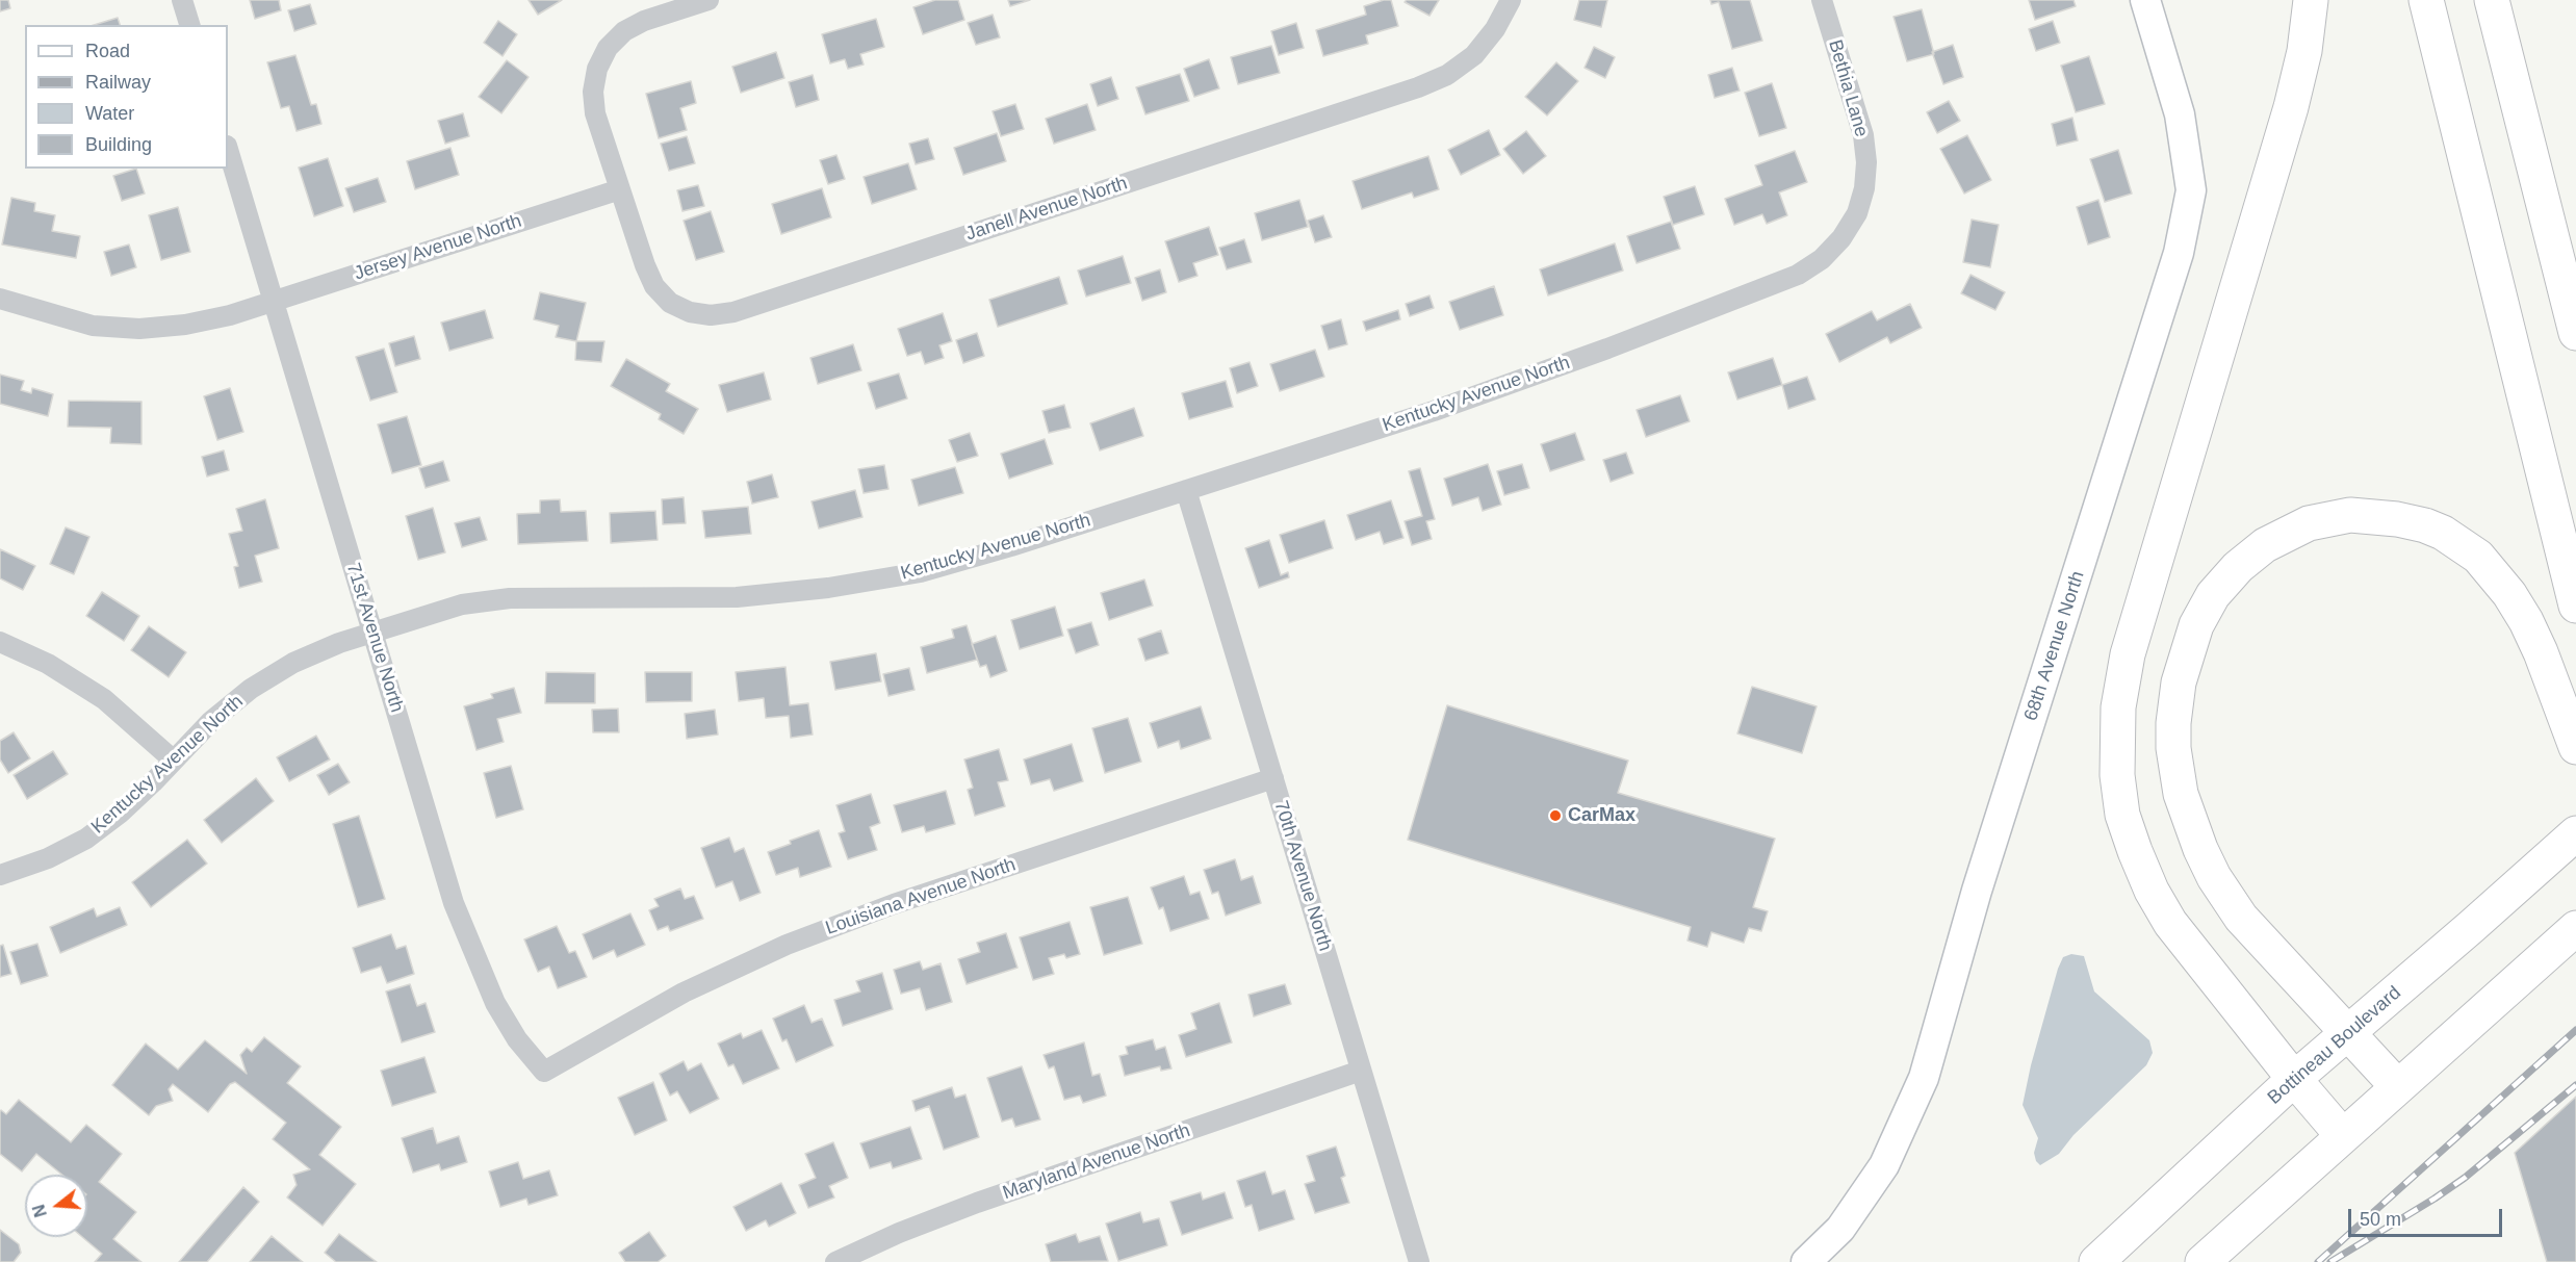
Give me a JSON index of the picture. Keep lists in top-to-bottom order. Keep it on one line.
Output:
{"streets":{"highway":["Bottineau Boulevard"],"street":["Bethia Lane","Janell Avenue North","Jersey Avenue North","Kentucky Avenue North","71st Avenue North","68th Avenue North","70th Avenue North","Louisiana Avenue North","Maryland Avenue North"]},"crossings":[["Bethia Lane","Kentucky Avenue North"],["Janell Avenue North","Jersey Avenue North"],["Jersey Avenue North","71st Avenue North"],["Kentucky Avenue North","71st Avenue North"],["Kentucky Avenue North","70th Avenue North"],["71st Avenue North","Louisiana Avenue North"],["70th Avenue North","Louisiana Avenue North"],["70th Avenue North","Maryland Avenue North"]],"places":["CarMax"],"legend":["Road","Railway","Water","Building"],"scale_bar":"50 m","north":"left"}
